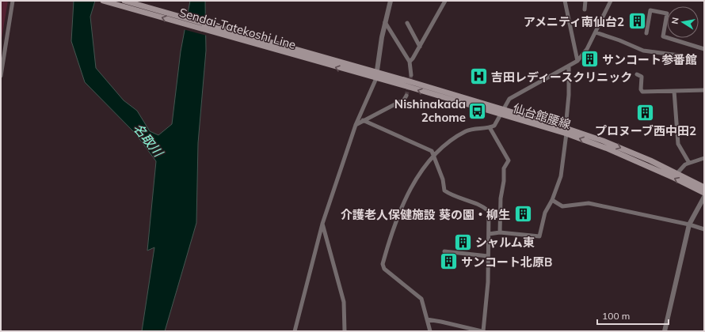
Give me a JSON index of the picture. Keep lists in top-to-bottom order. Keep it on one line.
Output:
{"streets":{"main road":["Sendai-Tatekoshi Line","仙台館腰線"]},"crossings":[["Sendai-Tatekoshi Line","仙台館腰線"]],"water":["名取川"],"places":{"building":["アメニティ南仙台2","サンコート参番館","プロヌーブ西中田2","介護老人保健施設 葵の園・柳生","シャルム東","サンコート北原B"],"hospital":["吉田レディースクリニック"],"bus stop":["Nishinakada 2chome"]},"scale_bar":"100 m","north":"left"}
